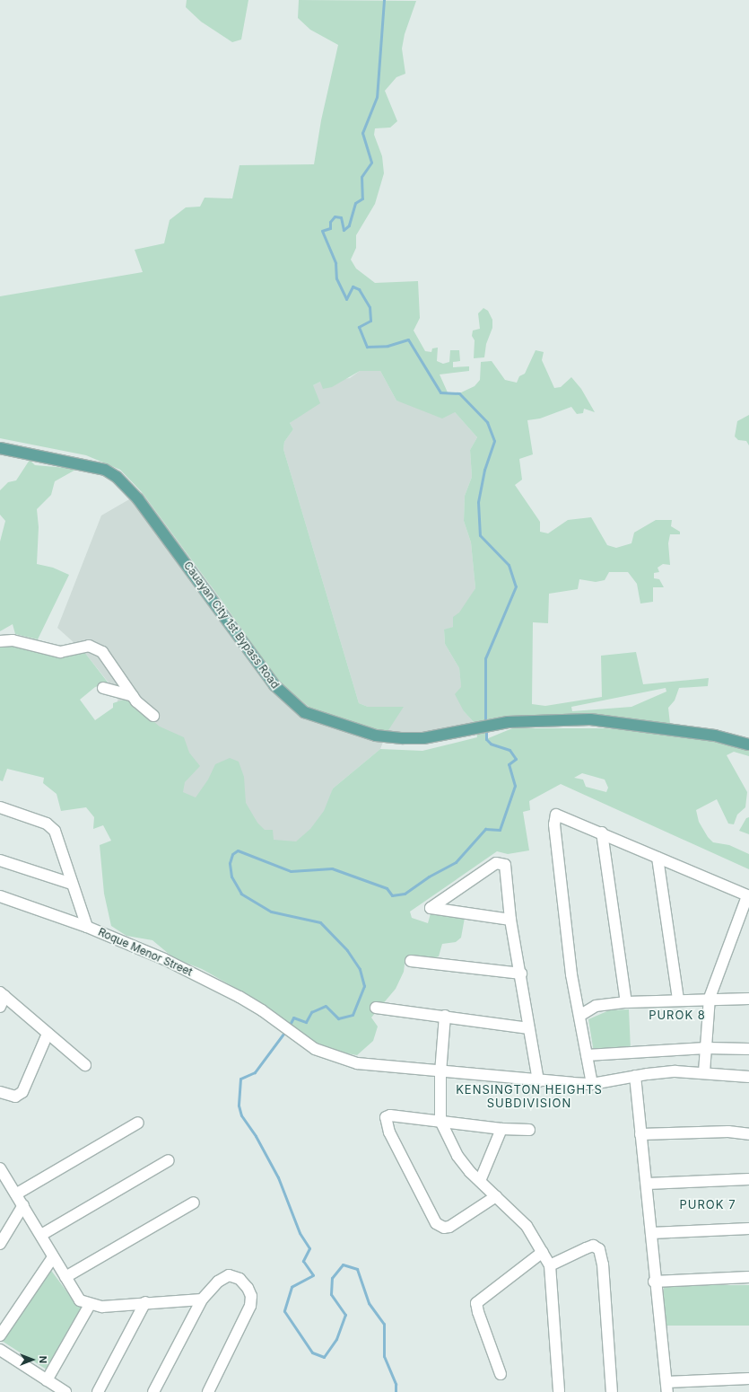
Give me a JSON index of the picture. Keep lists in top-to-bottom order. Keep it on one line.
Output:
{"streets":{"main road":["Cauayan City 1st Bypass Road"],"street":["Roque Menor Street"]},"districts":["PUROK 8","KENSINGTON HEIGHTS SUBDIVISION","PUROK 7"],"north":"right"}
